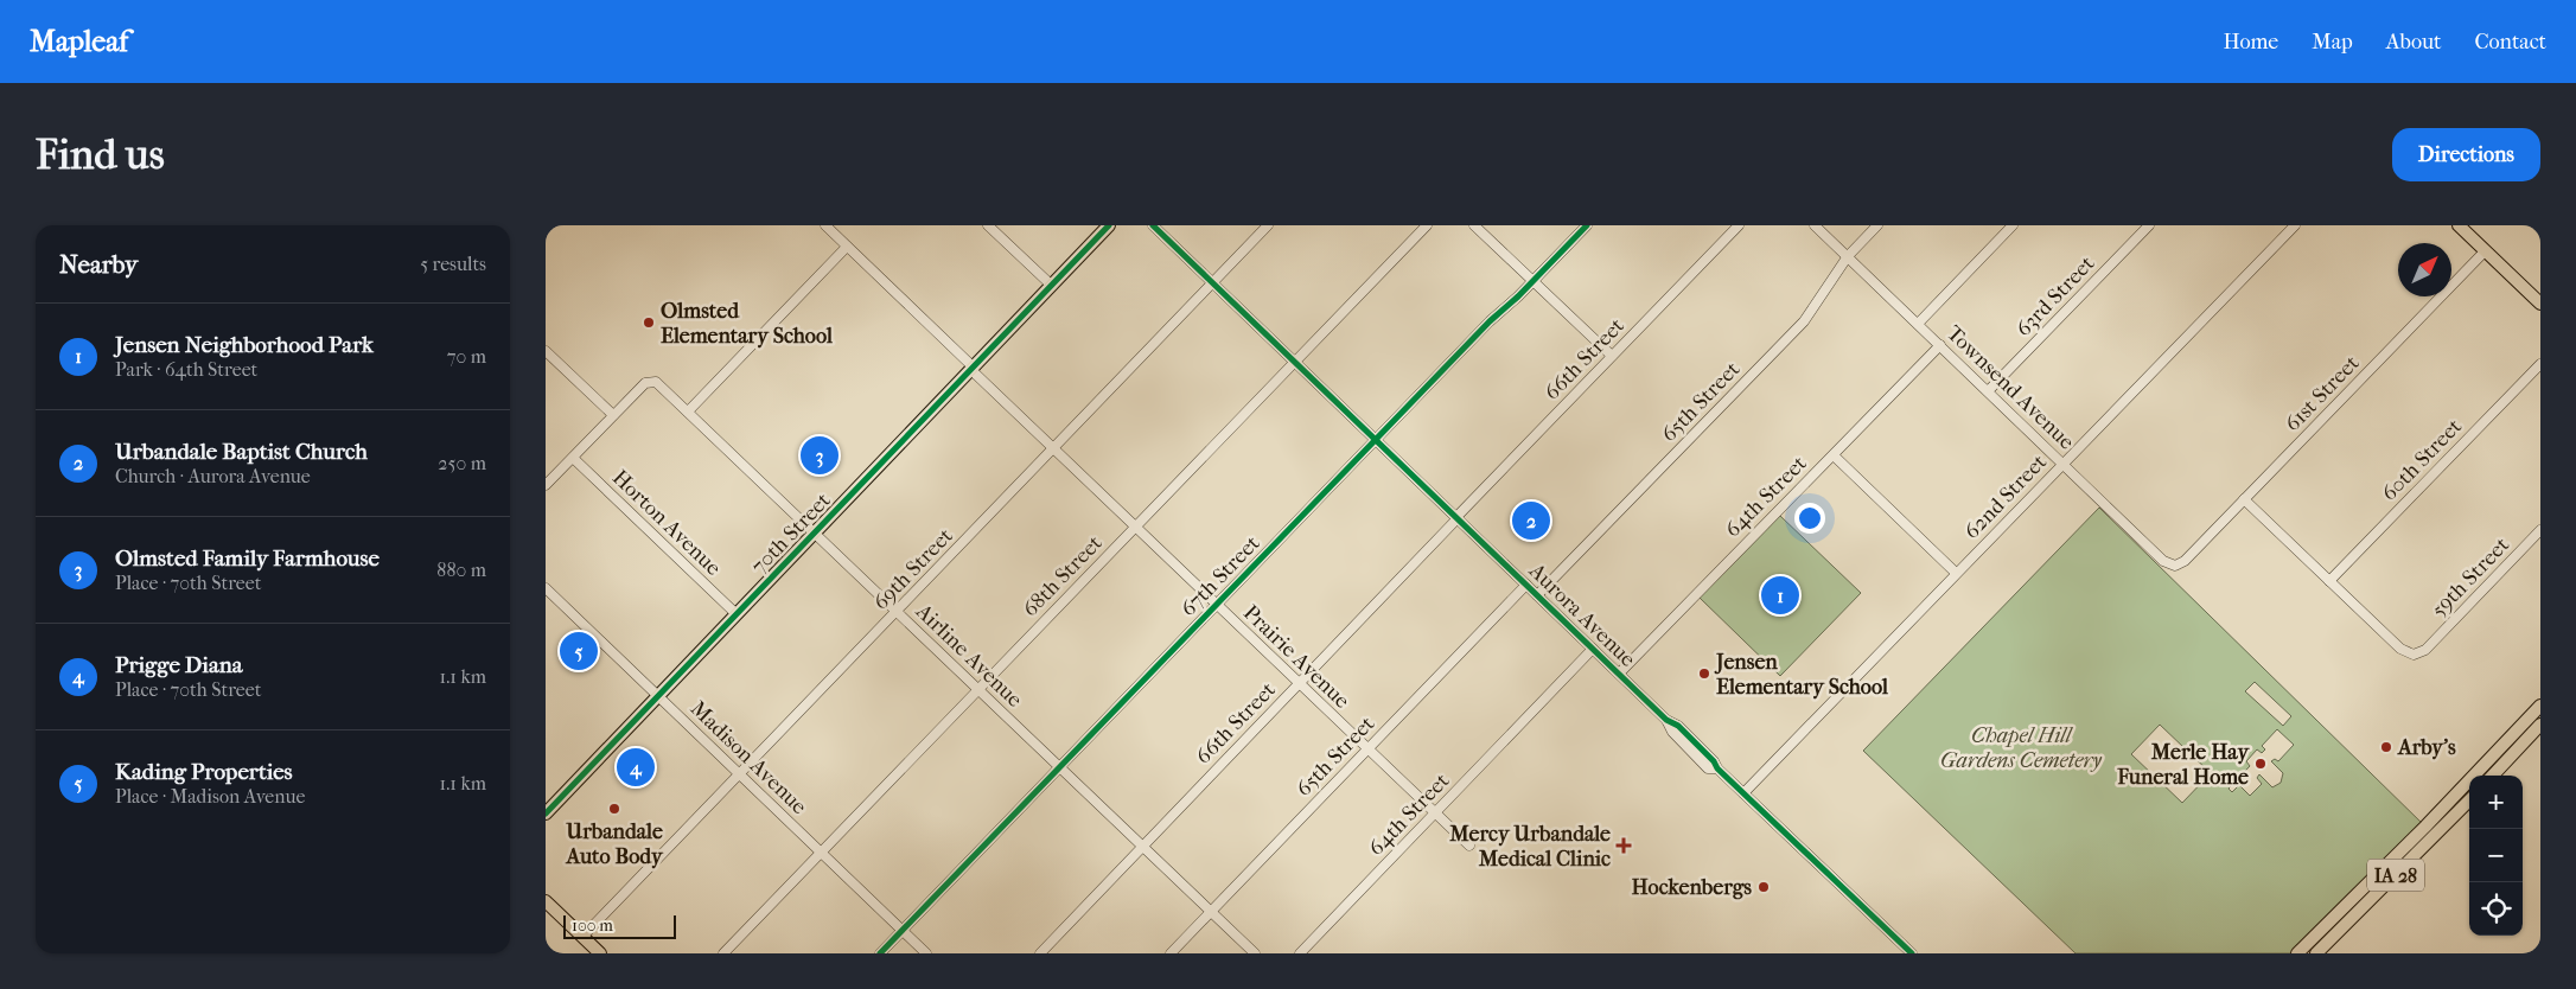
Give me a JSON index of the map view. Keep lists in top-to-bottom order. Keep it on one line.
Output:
{"streets":{"main road":["70th Street","IA 28"],"street":["63rd Street","66th Street","Townsend Avenue","61st Street","65th Street","60th Street","64th Street","62nd Street","Horton Avenue","69th Street","68th Street","67th Street","59th Street","Aurora Avenue","Airline Avenue","Prairie Avenue","Madison Avenue"]},"crossings":[["63rd Street","Townsend Avenue"],["66th Street","Aurora Avenue"],["66th Street","Airline Avenue"],["66th Street","Prairie Avenue"],["Townsend Avenue","61st Street"],["Townsend Avenue","65th Street"],["Townsend Avenue","64th Street"],["Townsend Avenue","62nd Street"],["65th Street","Aurora Avenue"],["65th Street","Airline Avenue"],["65th Street","Prairie Avenue"],["60th Street","59th Street"],["64th Street","Aurora Avenue"],["64th Street","Prairie Avenue"],["62nd Street","Aurora Avenue"],["Horton Avenue","70th Street"],["70th Street","Airline Avenue"],["70th Street","Prairie Avenue"],["70th Street","Madison Avenue"],["69th Street","Aurora Avenue"],["69th Street","Airline Avenue"],["69th Street","Prairie Avenue"],["69th Street","Madison Avenue"],["68th Street","Aurora Avenue"],["68th Street","Airline Avenue"],["68th Street","Prairie Avenue"],["68th Street","Madison Avenue"],["67th Street","Aurora Avenue"],["67th Street","Airline Avenue"],["67th Street","Prairie Avenue"],["67th Street","Madison Avenue"]],"parks":["Chapel Hill Gardens Cemetery"],"places":{"other":["Olmsted Elementary School","Jensen Elementary School","Arby's","Merle Hay Funeral Home","Urbandale Auto Body","Hockenbergs"],"health":["Mercy Urbandale Medical Clinic"]},"scale_bar":"100 m","north":"top right","page":{"header":"Mapleaf","nav":["Home","Map","About","Contact"],"buttons":"Directions","title":"Find us","heading":["Nearby","5 results"],"list":[{"mark":"1","name":"Jensen Neighborhood Park","note":"Park · 64th Street","value":"70 m"},{"mark":"2","name":"Urbandale Baptist Church","note":"Church · Aurora Avenue","value":"250 m"},{"mark":"3","name":"Olmsted Family Farmhouse","note":"Place · 70th Street","value":"880 m"},{"mark":"4","name":"Prigge Diana","note":"Place · 70th Street","value":"1.1 km"},{"mark":"5","name":"Kading Properties","note":"Place · Madison Avenue","value":"1.1 km"}],"pins":["3","2","1","5","4"],"map_buttons":["+","−"],"scale":"100 m"}}
